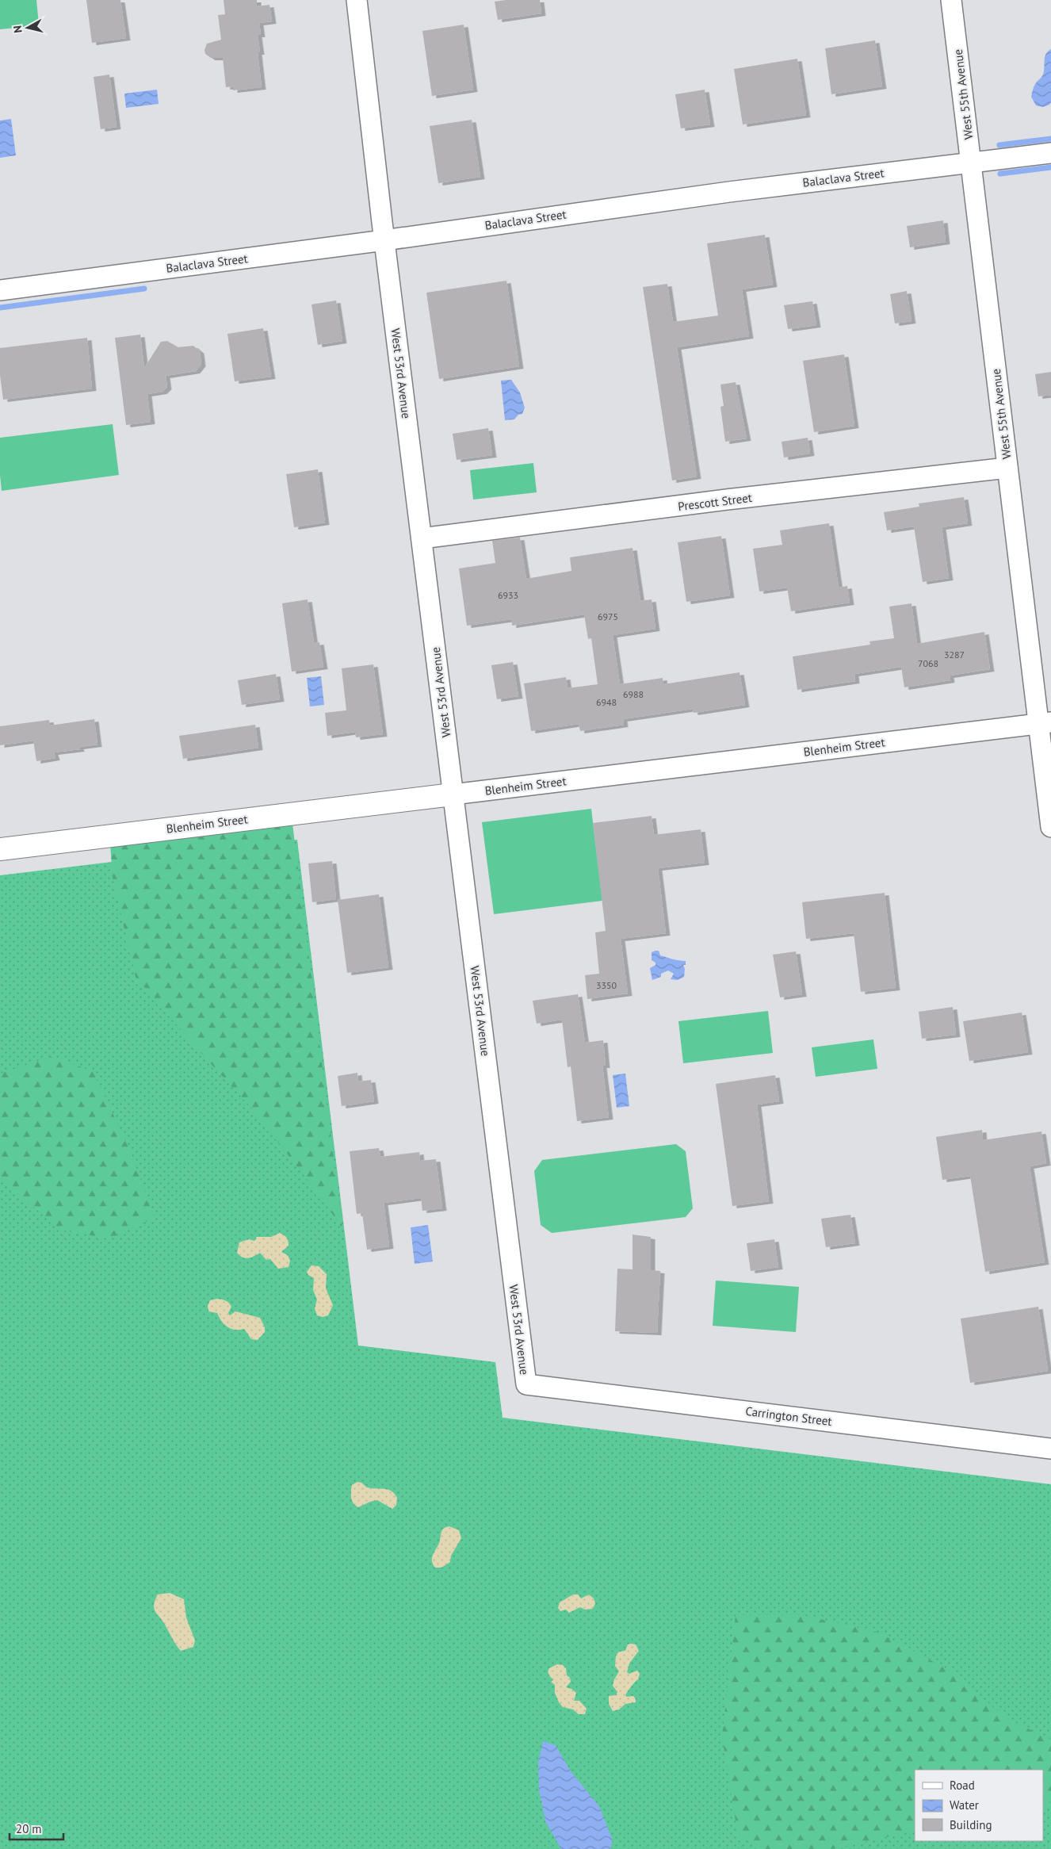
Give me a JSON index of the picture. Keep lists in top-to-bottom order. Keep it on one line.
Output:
{"streets":{"street":["West 55th Avenue","Balaclava Street","West 53rd Avenue","Prescott Street","Blenheim Street","Carrington Street"]},"crossings":[["West 55th Avenue","Balaclava Street"],["West 55th Avenue","Prescott Street"],["West 55th Avenue","Blenheim Street"],["Balaclava Street","West 53rd Avenue"],["West 53rd Avenue","Prescott Street"],["West 53rd Avenue","Blenheim Street"],["West 53rd Avenue","Carrington Street"]],"house_numbers":["6933","6975","3287","7068","6988","6948","3350"],"legend":["Road","Water","Building"],"scale_bar":"20 m","north":"left"}
